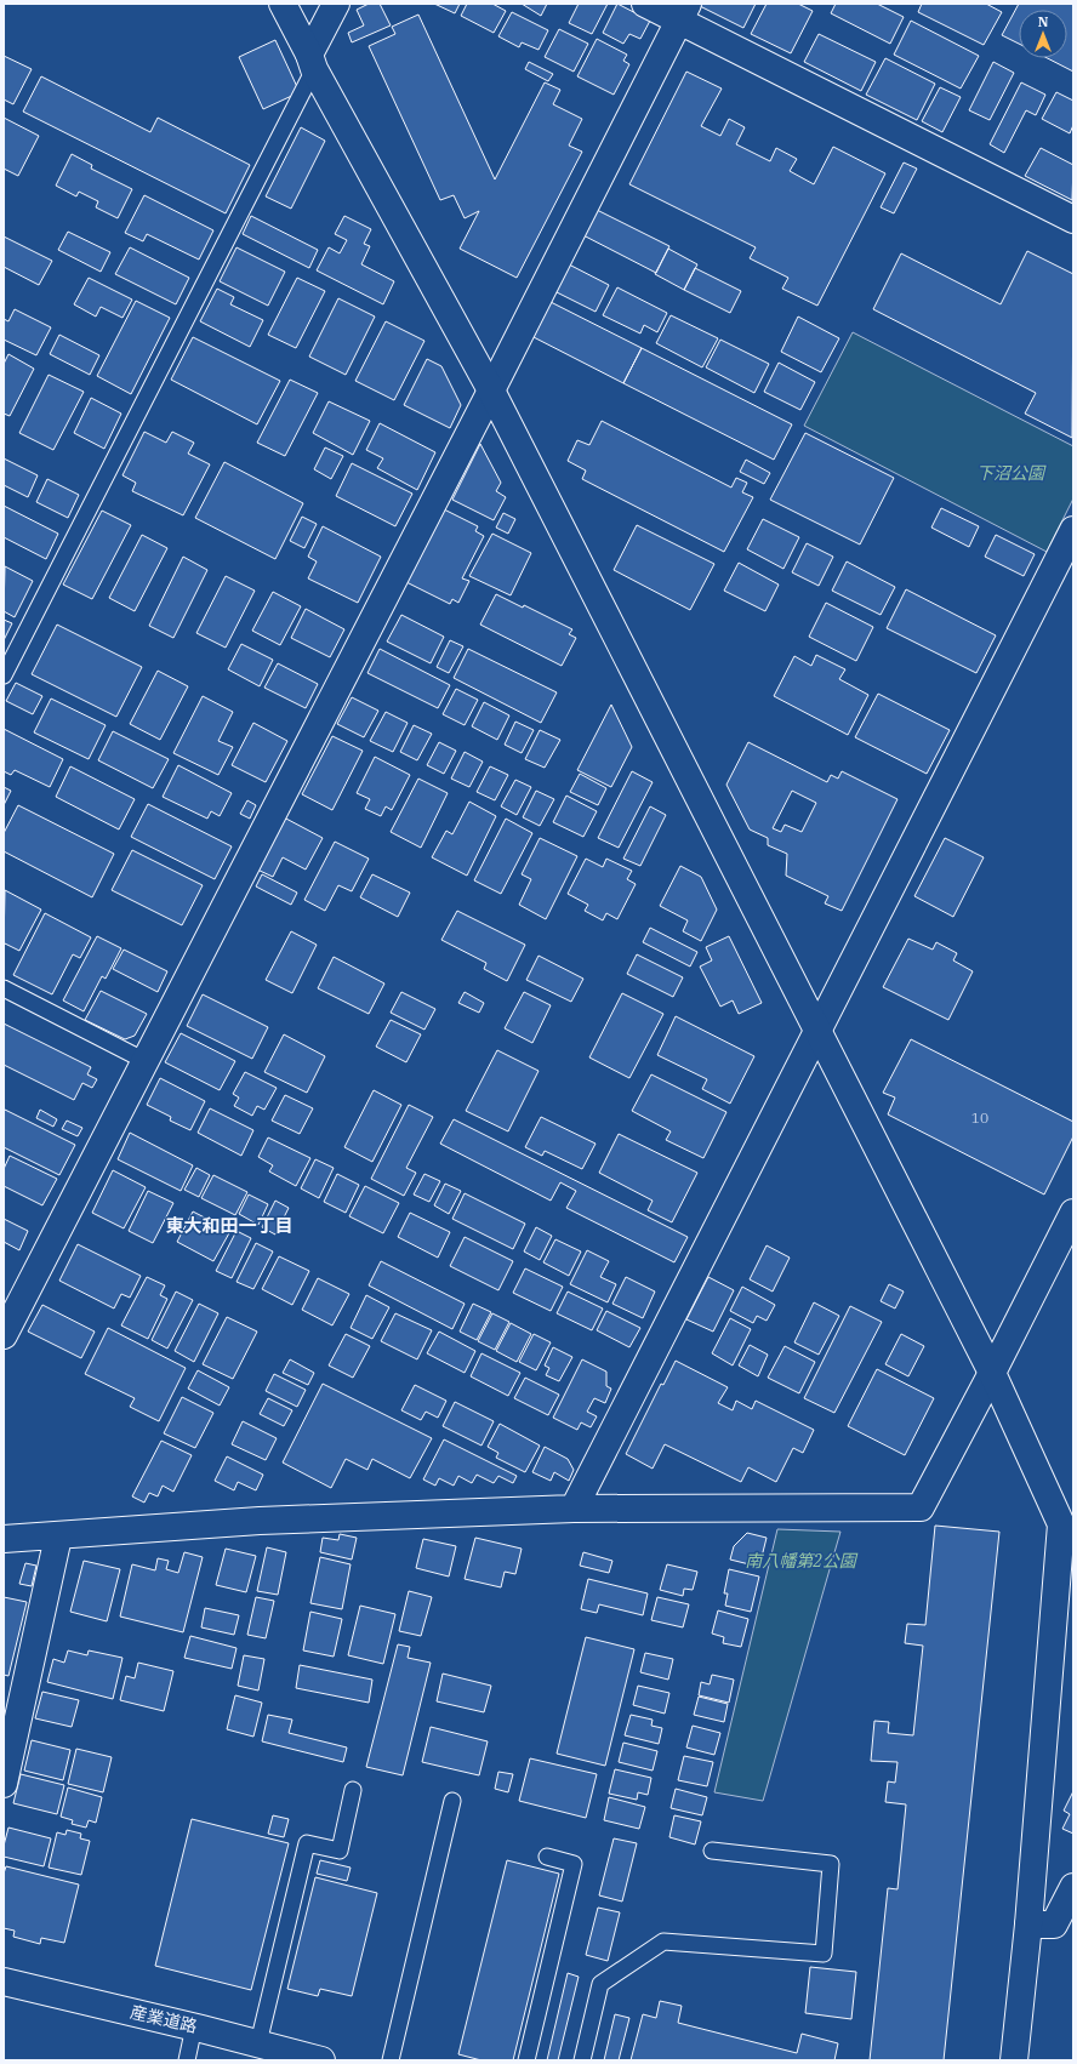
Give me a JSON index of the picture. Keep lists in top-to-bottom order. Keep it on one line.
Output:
{"streets":{"street":["産業道路"]},"districts":["東大和田一丁目"],"parks":["下沼公園","南八幡第2公園"],"house_numbers":["10"],"north":"top"}
